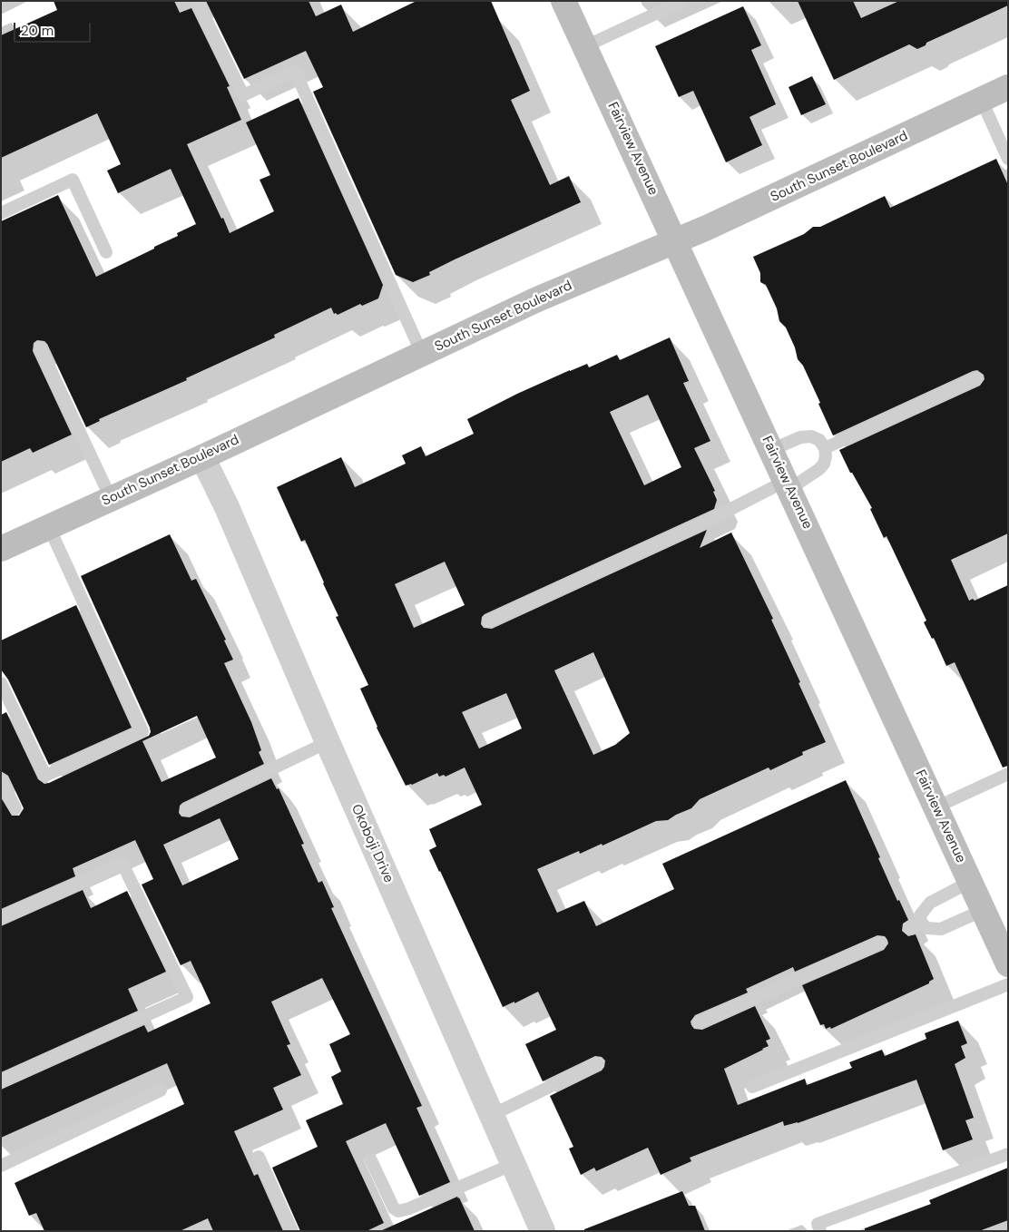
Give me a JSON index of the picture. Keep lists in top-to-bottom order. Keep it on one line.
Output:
{"streets":{"main road":["Fairview Avenue","South Sunset Boulevard"],"street":["Okoboji Drive"]},"crossings":[["Fairview Avenue","South Sunset Boulevard"],["South Sunset Boulevard","Okoboji Drive"]],"scale_bar":"20 m"}
